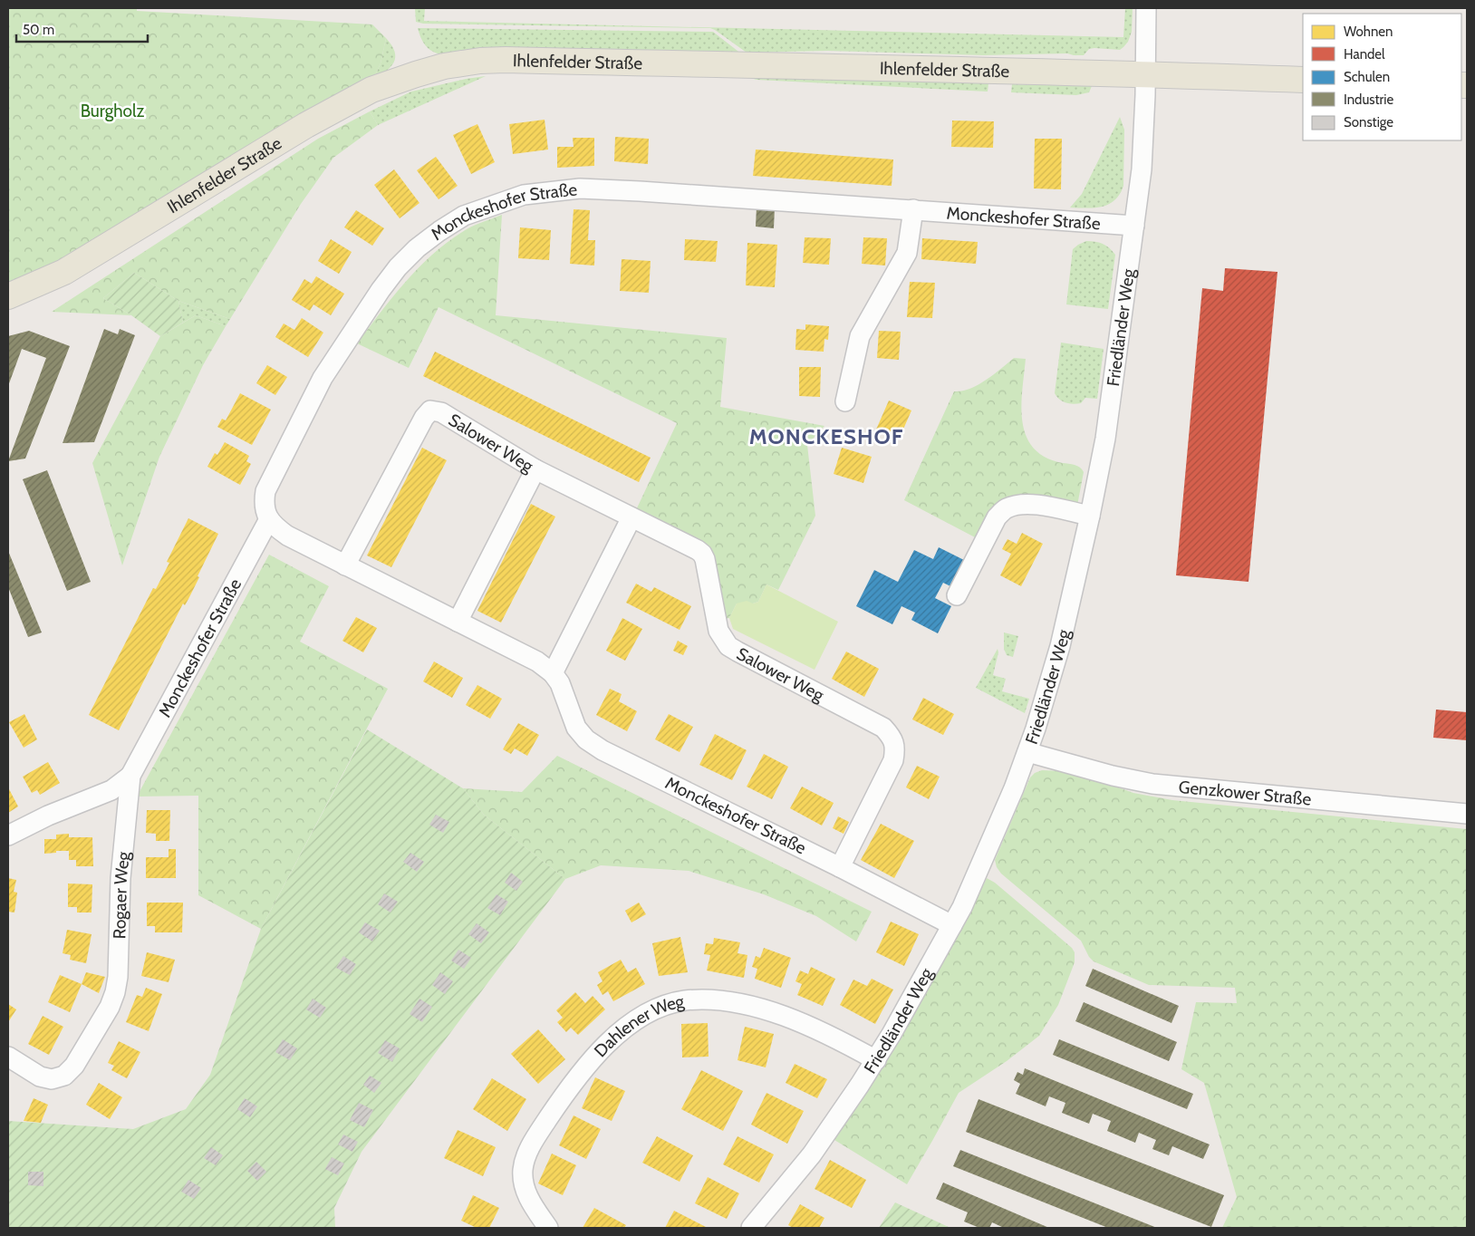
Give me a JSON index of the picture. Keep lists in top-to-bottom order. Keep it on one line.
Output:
{"streets":{"main road":["Ihlenfelder Straße"],"street":["Monckeshofer Straße","Friedländer Weg","Salower Weg","Genzkower Straße","Rogaer Weg","Dahlener Weg"]},"crossings":[["Ihlenfelder Straße","Friedländer Weg"],["Monckeshofer Straße","Friedländer Weg"],["Monckeshofer Straße","Salower Weg"],["Monckeshofer Straße","Rogaer Weg"],["Friedländer Weg","Genzkower Straße"],["Friedländer Weg","Dahlener Weg"]],"districts":["MONCKESHOF"],"parks":["Burgholz"],"legend":["Wohnen","Handel","Schulen","Industrie","Sonstige"],"scale_bar":"50 m"}
